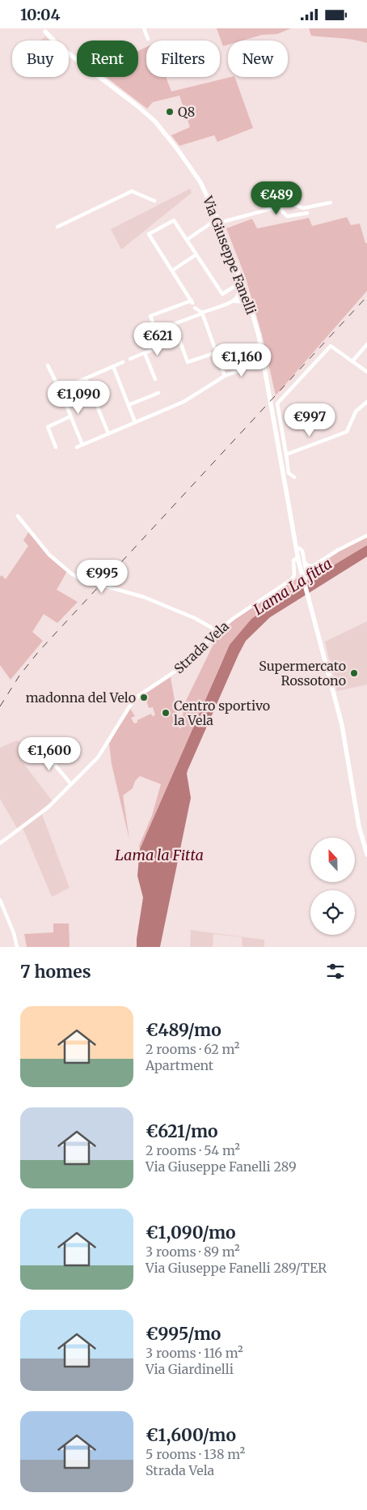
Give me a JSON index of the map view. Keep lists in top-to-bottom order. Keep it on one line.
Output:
{"streets":{"main road":["Via Giuseppe Fanelli"],"street":["Strada Vela"]},"crossings":[["Via Giuseppe Fanelli","Strada Vela"]],"water":["Lama La fitta","Lama la Fitta"],"places":["Q8","Supermercato Rossotono","madonna del Velo","Centro sportivo la Vela"],"north":"top","page":{"status":"10:04","chip":["Buy","Rent","Filters","New"],"price":["€489","€621","€1,160","€1,090","€997","€995","€1,600"],"heading":"7 homes","list":[{"name":"€489/mo","note":"2 rooms · 62 m² · Apartment"},{"name":"€621/mo","note":"2 rooms · 54 m² · Via Giuseppe Fanelli 289"},{"name":"€1,090/mo","note":"3 rooms · 89 m² · Via Giuseppe Fanelli 289/TER"},{"name":"€995/mo","note":"3 rooms · 116 m² · Via Giardinelli"},{"name":"€1,600/mo","note":"5 rooms · 138 m² · Strada Vela"}]}}
